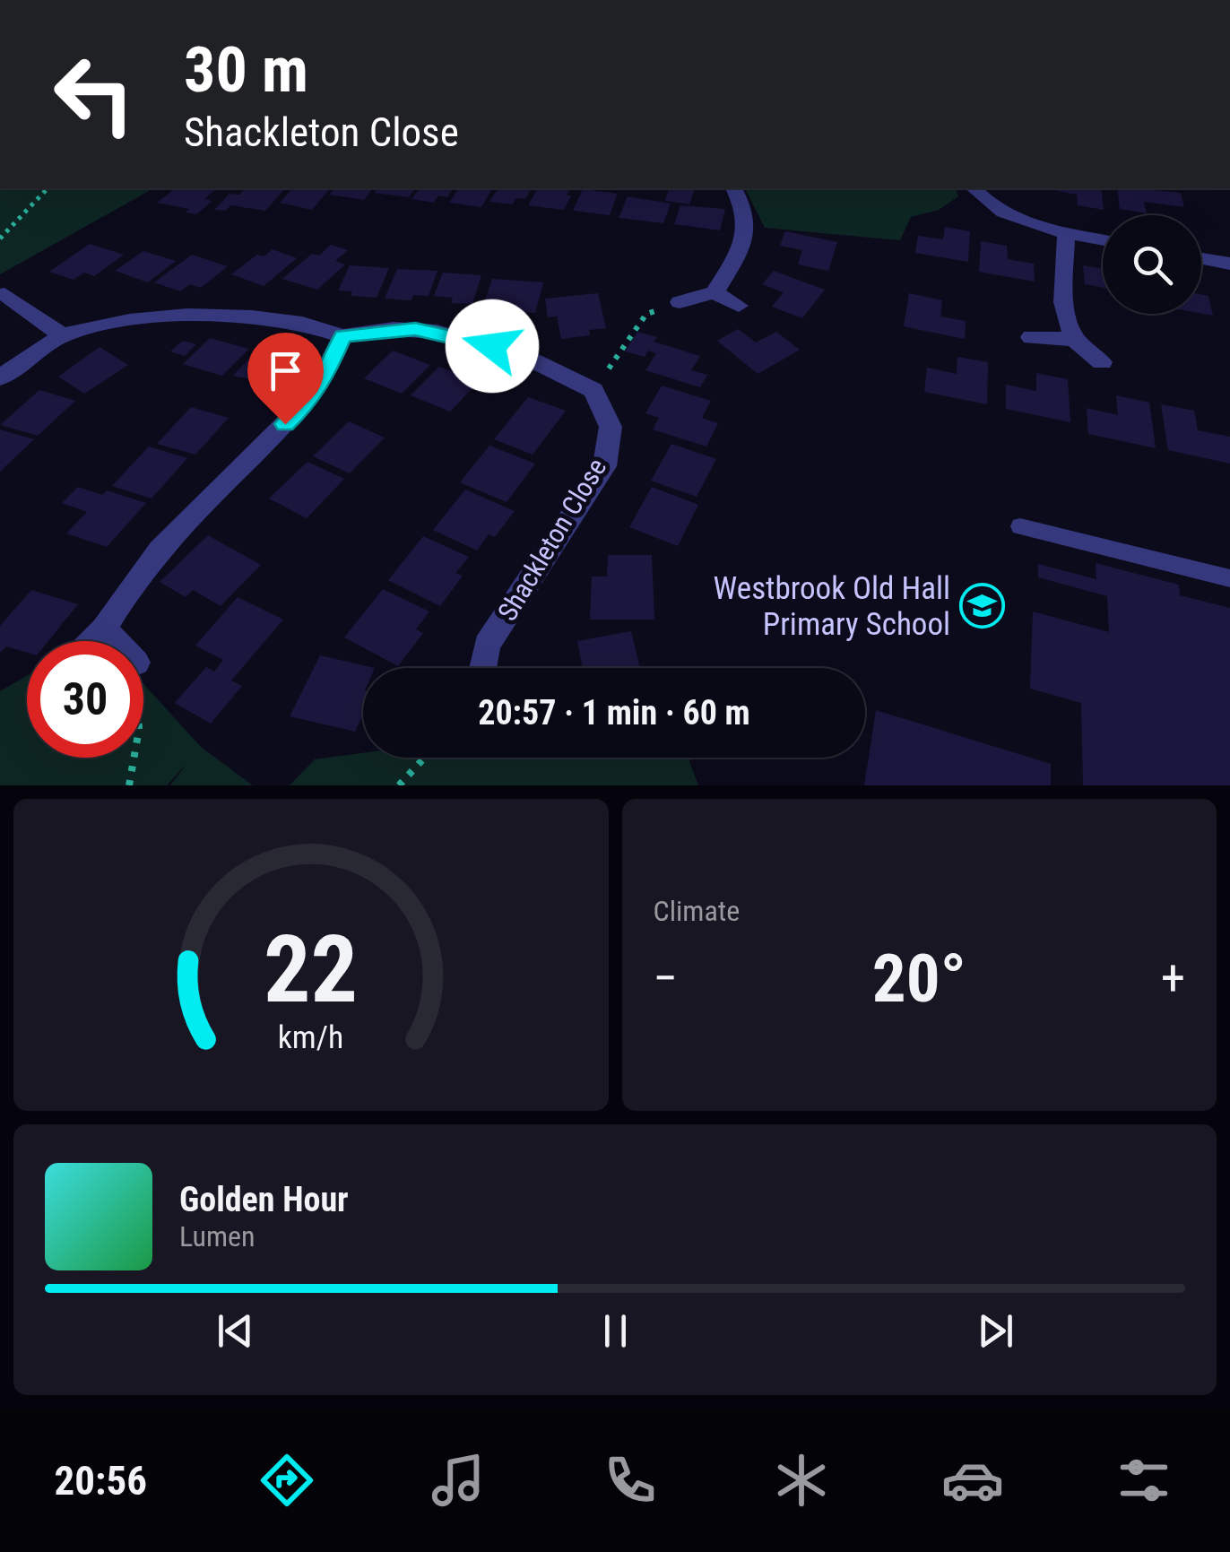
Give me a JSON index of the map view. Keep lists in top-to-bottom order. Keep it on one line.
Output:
{"streets":{"street":["Shackleton Close"]},"places":{"school or university":["Westbrook Old Hall Primary School"]},"page":{"turn":["30 m","Shackleton Close"],"limit":"30","trip":"20:57 · 1 min · 60 m","tile":"Climate","heat":["−","20°","+"],"song":["Golden Hour","Lumen"],"tabs":"20:56","gauge":["22","km/h"]}}
